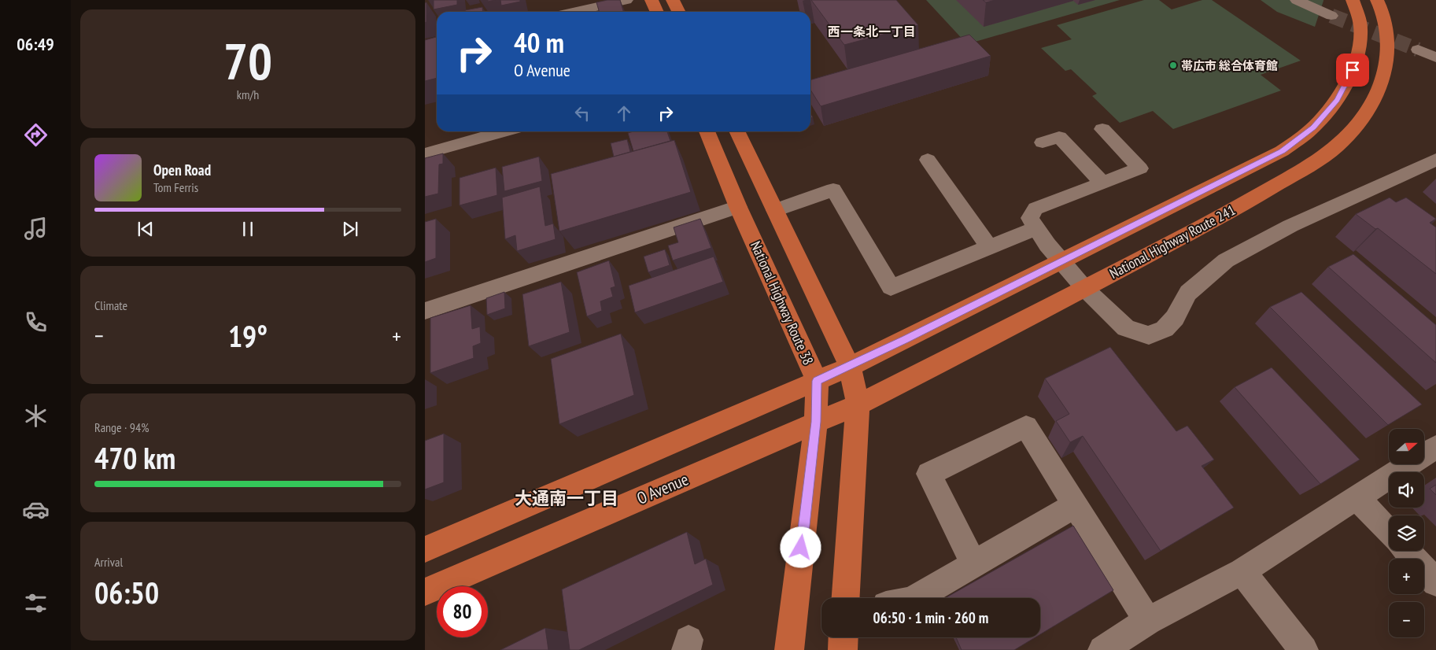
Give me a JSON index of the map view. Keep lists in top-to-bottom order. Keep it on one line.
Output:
{"streets":{"highway":["National Highway Route 241","National Highway Route 38","O Avenue"]},"crossings":[["National Highway Route 241","O Avenue"],["National Highway Route 38","O Avenue"]],"districts":["西一条北一丁目","大通南一丁目"],"places":["帯広市 総合体育館"],"north":"right","page":{"tabs":"06:49","tile":[["70","km/h"],"Climate",["Range · 94%","470 km"],["Arrival","06:50"]],"turn":["40 m","O Avenue"],"song":["Open Road","Tom Ferris"],"heat":["−","19°","+"],"map_buttons":["+","−"],"limit":"80","trip":"06:50 · 1 min · 260 m"}}
